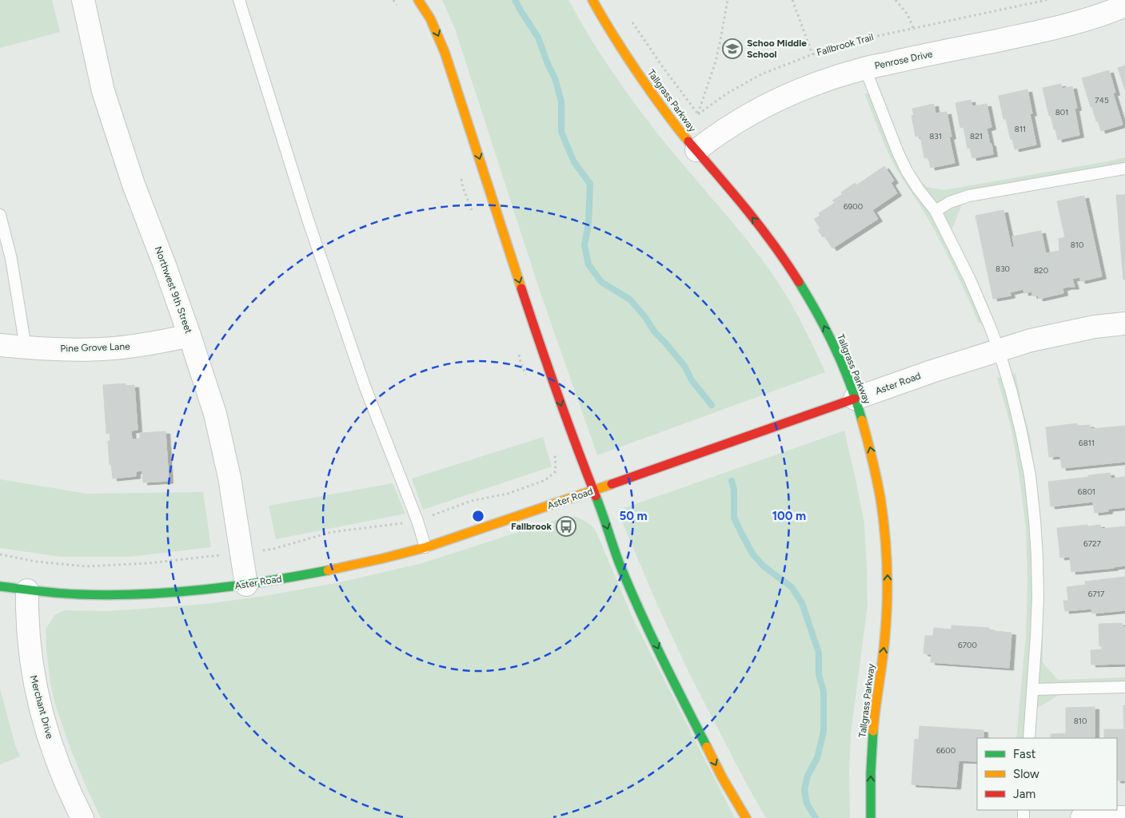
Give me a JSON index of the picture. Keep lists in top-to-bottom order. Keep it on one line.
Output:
{"streets":{"street":["Penrose Drive","Tallgrass Parkway","Northwest 9th Street","Pine Grove Lane","Aster Road","Merchant Drive"],"path":["Fallbrook Trail"]},"crossings":[["Penrose Drive","Tallgrass Parkway"],["Tallgrass Parkway","Aster Road"],["Northwest 9th Street","Pine Grove Lane"],["Northwest 9th Street","Aster Road"],["Aster Road","Merchant Drive"]],"one_way":["Tallgrass Parkway"],"places":{"school or university":["Schoo Middle School"],"bus stop":["Fallbrook"]},"house_numbers":["745","801","811","831","821","6900","810","830","820","6811","6801","6727","6717","6700","810","6600"],"legend":["Fast","Slow","Jam"],"rings":["50 m","100 m"]}
